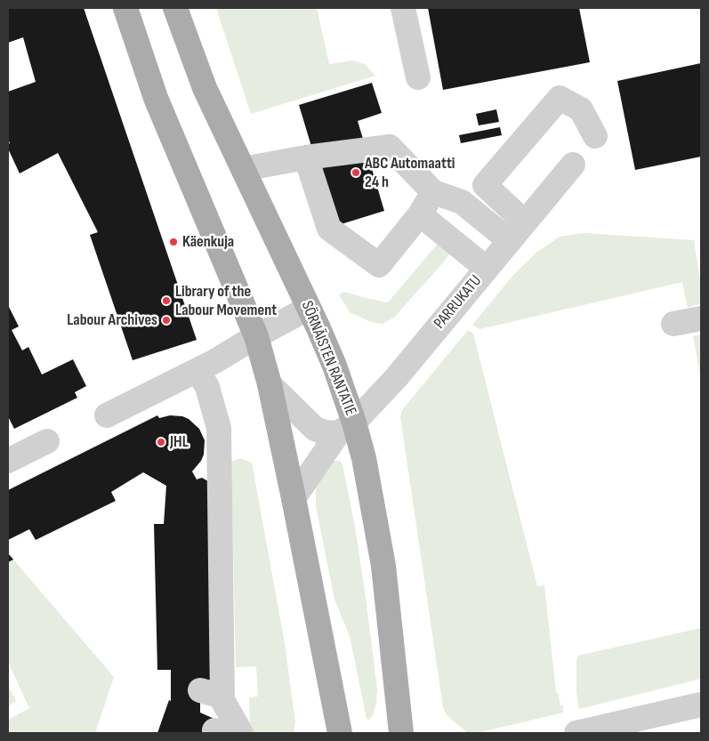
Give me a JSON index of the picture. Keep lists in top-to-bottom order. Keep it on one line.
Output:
{"streets":{"main road":["SÖRNÄISTEN RANTATIE"],"street":["PARRUKATU"]},"crossings":[["PARRUKATU","SÖRNÄISTEN RANTATIE"]],"places":["ABC Automaatti 24 h","Käenkuja","Library of the Labour Movement","Labour Archives","JHL"]}
